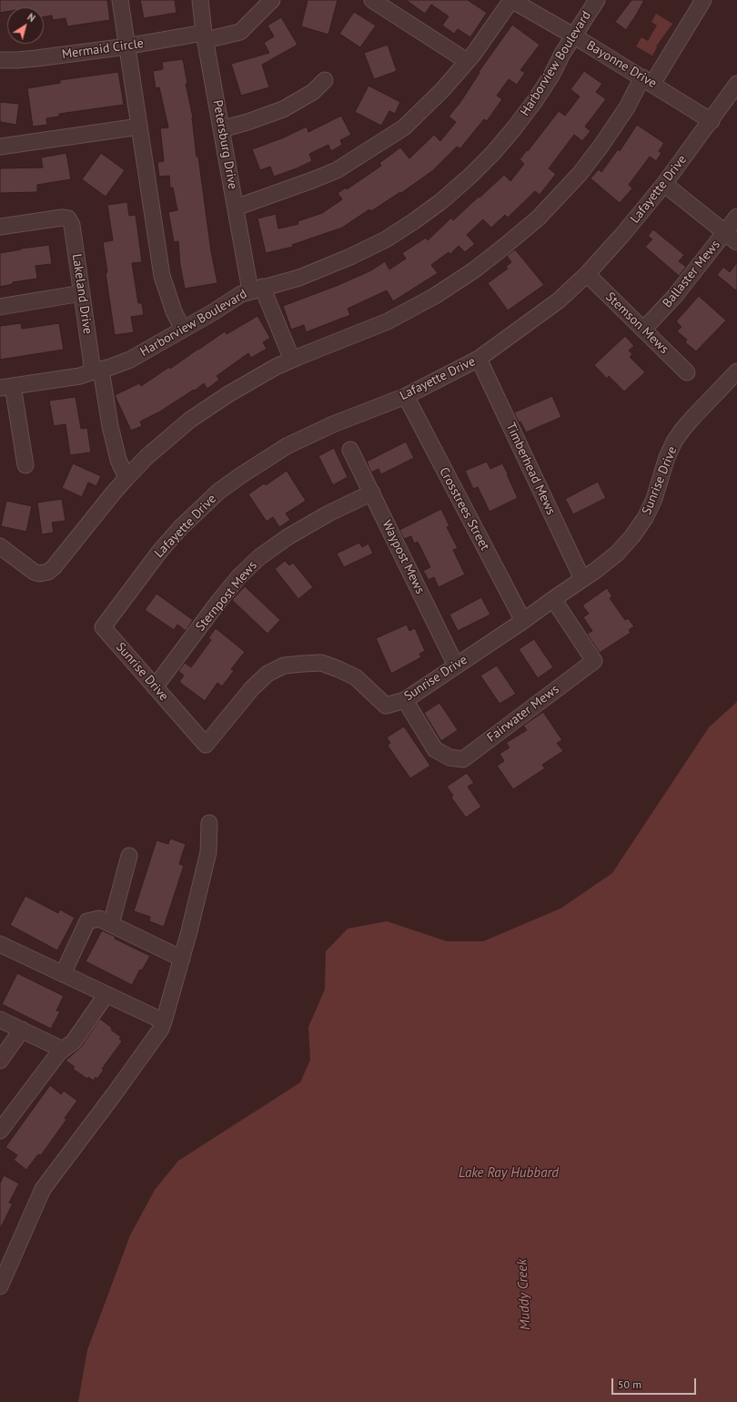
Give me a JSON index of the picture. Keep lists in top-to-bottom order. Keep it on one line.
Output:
{"streets":{"street":["Mermaid Circle","Harborview Boulevard","Bayonne Drive","Petersburg Drive","Lafayette Drive","Ballaster Mews","Lakeland Drive","Stemson Mews","Timberhead Mews","Sunrise Drive","Crosstrees Street","Waypost Mews","Sternpost Mews","Fairwater Mews"]},"crossings":[["Mermaid Circle","Petersburg Drive"],["Harborview Boulevard","Bayonne Drive"],["Harborview Boulevard","Petersburg Drive"],["Harborview Boulevard","Lakeland Drive"],["Bayonne Drive","Lafayette Drive"],["Lafayette Drive","Stemson Mews"],["Lafayette Drive","Timberhead Mews"],["Lafayette Drive","Sunrise Drive"],["Lafayette Drive","Crosstrees Street"],["Ballaster Mews","Stemson Mews"],["Timberhead Mews","Sunrise Drive"],["Sunrise Drive","Crosstrees Street"],["Sunrise Drive","Waypost Mews"],["Sunrise Drive","Sternpost Mews"],["Sunrise Drive","Fairwater Mews"],["Waypost Mews","Sternpost Mews"]],"water":["Lake Ray Hubbard","Muddy Creek"],"scale_bar":"50 m","north":"top right"}
